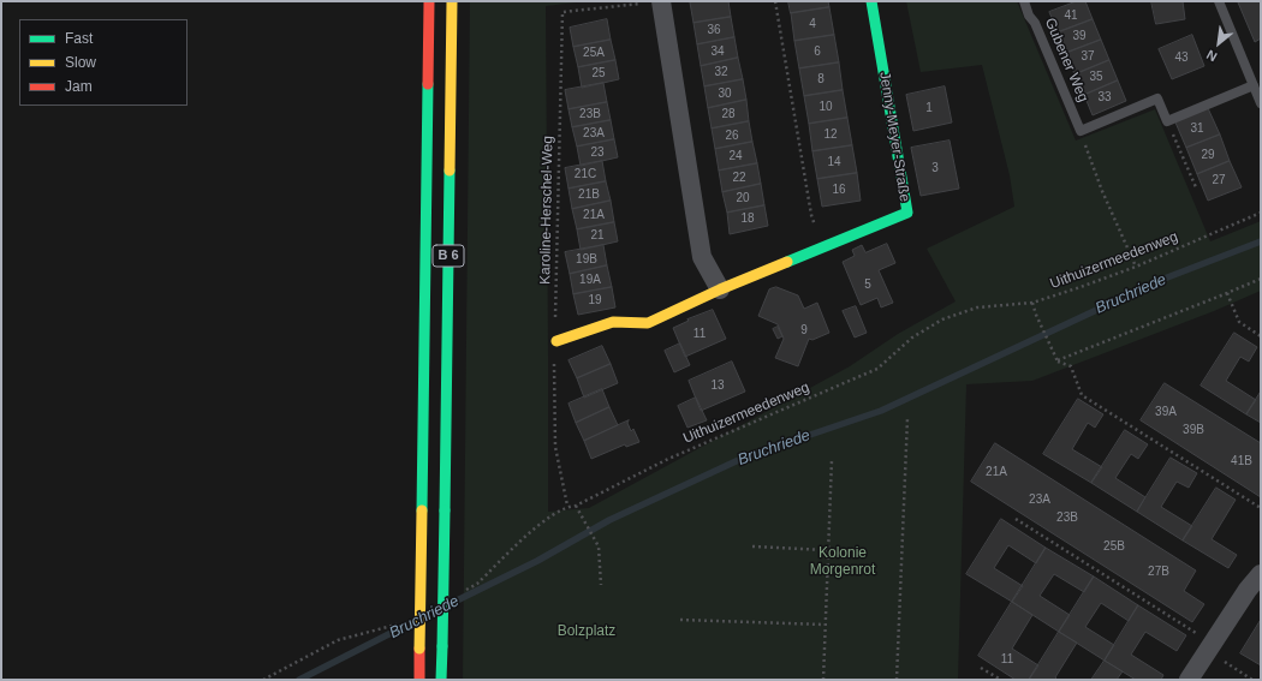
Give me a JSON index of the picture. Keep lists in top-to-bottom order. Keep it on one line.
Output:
{"streets":{"main road":["Jenny-Meyer-Straße","B 6"],"lane":["Gubener Weg"],"path":["Karoline-Herschel-Weg","Uithuizermeedenweg"]},"crossings":[["Jenny-Meyer-Straße","Karoline-Herschel-Weg"],["Karoline-Herschel-Weg","Uithuizermeedenweg"]],"water":["Bruchriede"],"parks":["Kolonie Morgenrot","Bolzplatz"],"house_numbers":["41","4","36","39","34","6","25A","37","43","32","25","35","8","30","33","10","1","23B","28","31","23A","12","26","23","29","24","14","3","21C","22","27","16","21B","20","21A","18","21","19B","19A","5","19","9","11","13","39A","39B","41B","21A","23A","23B","25B","27B","11"],"legend":["Fast","Slow","Jam"],"north":"bottom left"}
